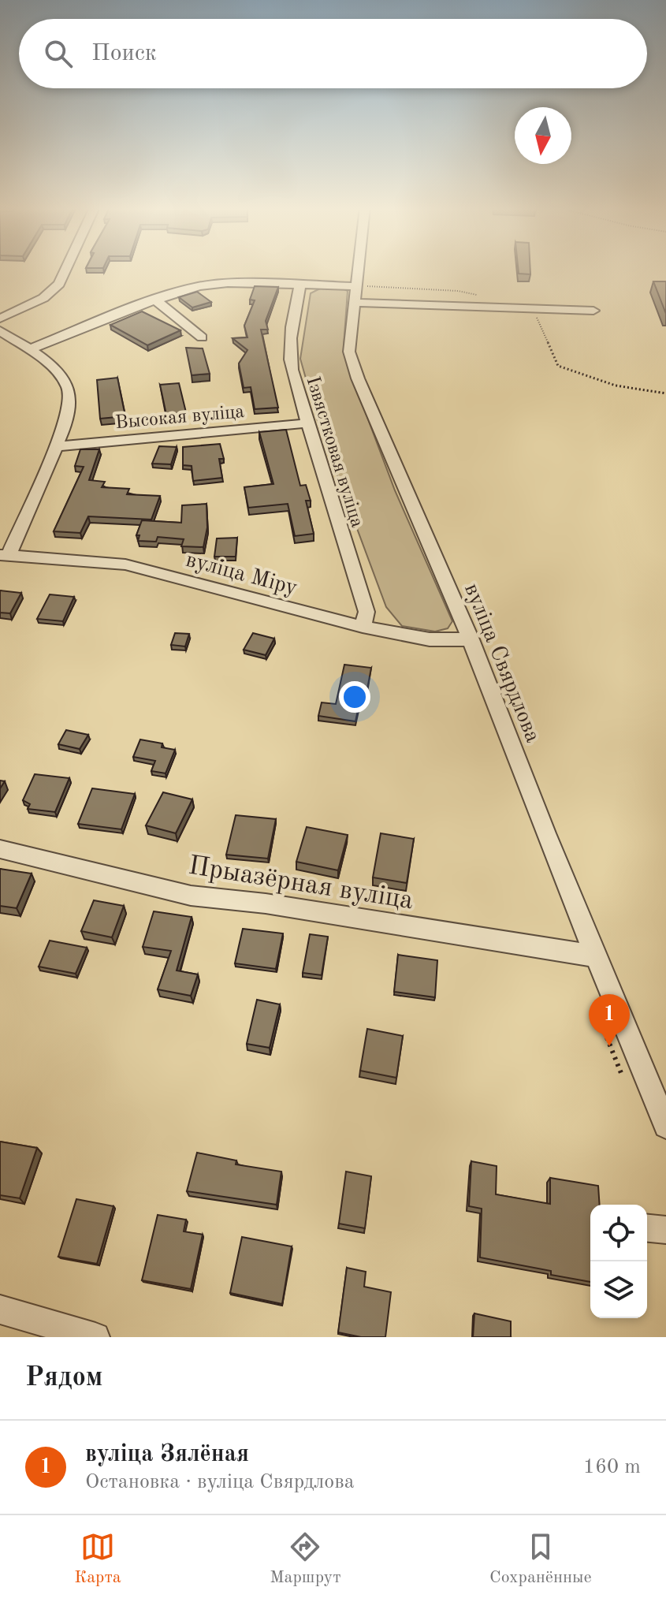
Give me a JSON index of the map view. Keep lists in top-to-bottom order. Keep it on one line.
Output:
{"streets":{"street":["Высокая вуліца","Ізвястковая вуліца","вуліца Міру","вуліца Свярдлова","Прыазёрная вуліца"]},"crossings":[["Высокая вуліца","Ізвястковая вуліца"],["Ізвястковая вуліца","вуліца Міру"],["вуліца Міру","вуліца Свярдлова"],["вуліца Свярдлова","Прыазёрная вуліца"]],"north":"bottom","page":{"search":"Поиск","pins":"1","heading":"Рядом","list":[{"mark":"1","name":"вуліца Зялёная","note":"Остановка · вуліца Свярдлова","value":"160 m"}],"nav":["Карта","Маршрут","Сохранённые"]}}
